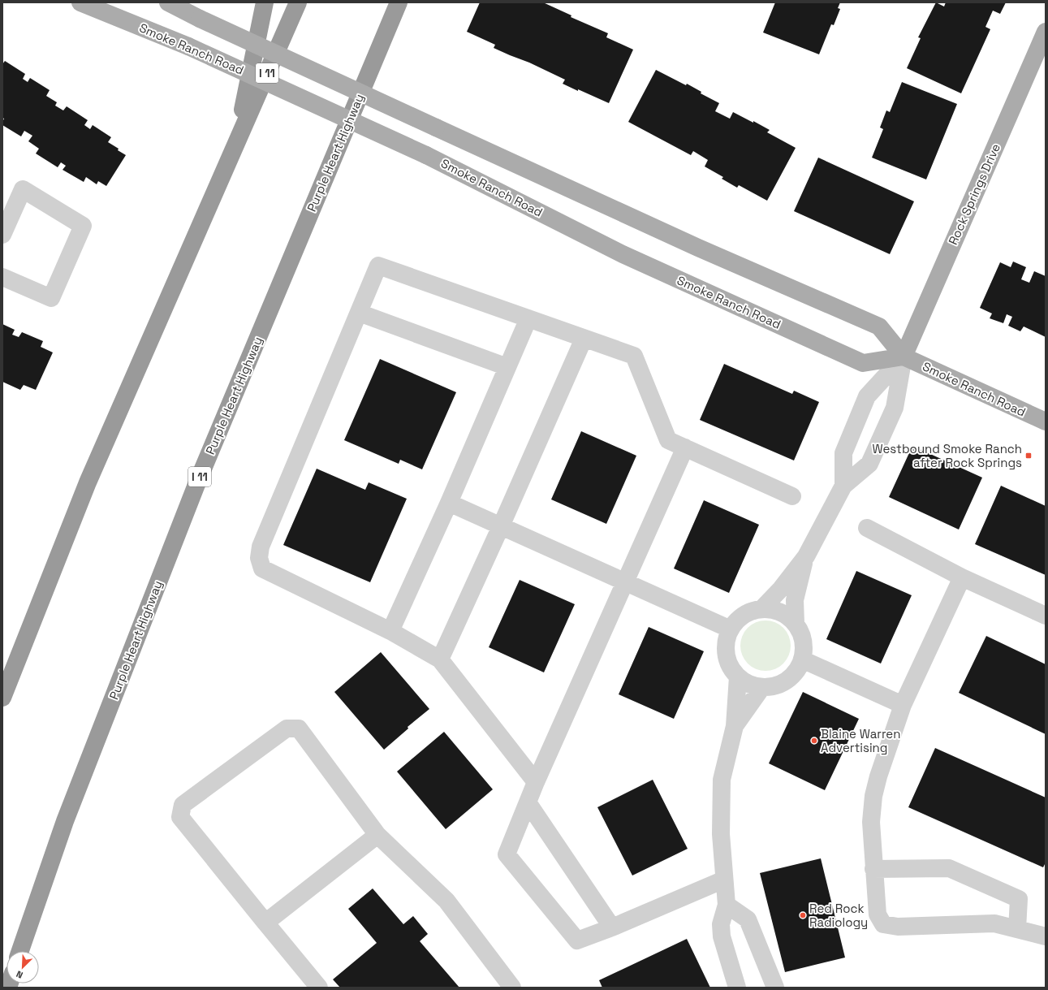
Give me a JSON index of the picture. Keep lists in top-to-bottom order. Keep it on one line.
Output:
{"streets":{"highway":["I 11","Purple Heart Highway"],"main road":["Smoke Ranch Road","Rock Springs Drive"]},"crossings":[["Smoke Ranch Road","Rock Springs Drive"]],"places":{"transit":["Westbound Smoke Ranch after Rock Springs"],"other":["Blaine Warren Advertising","Red Rock Radiology"]},"north":"bottom left"}
